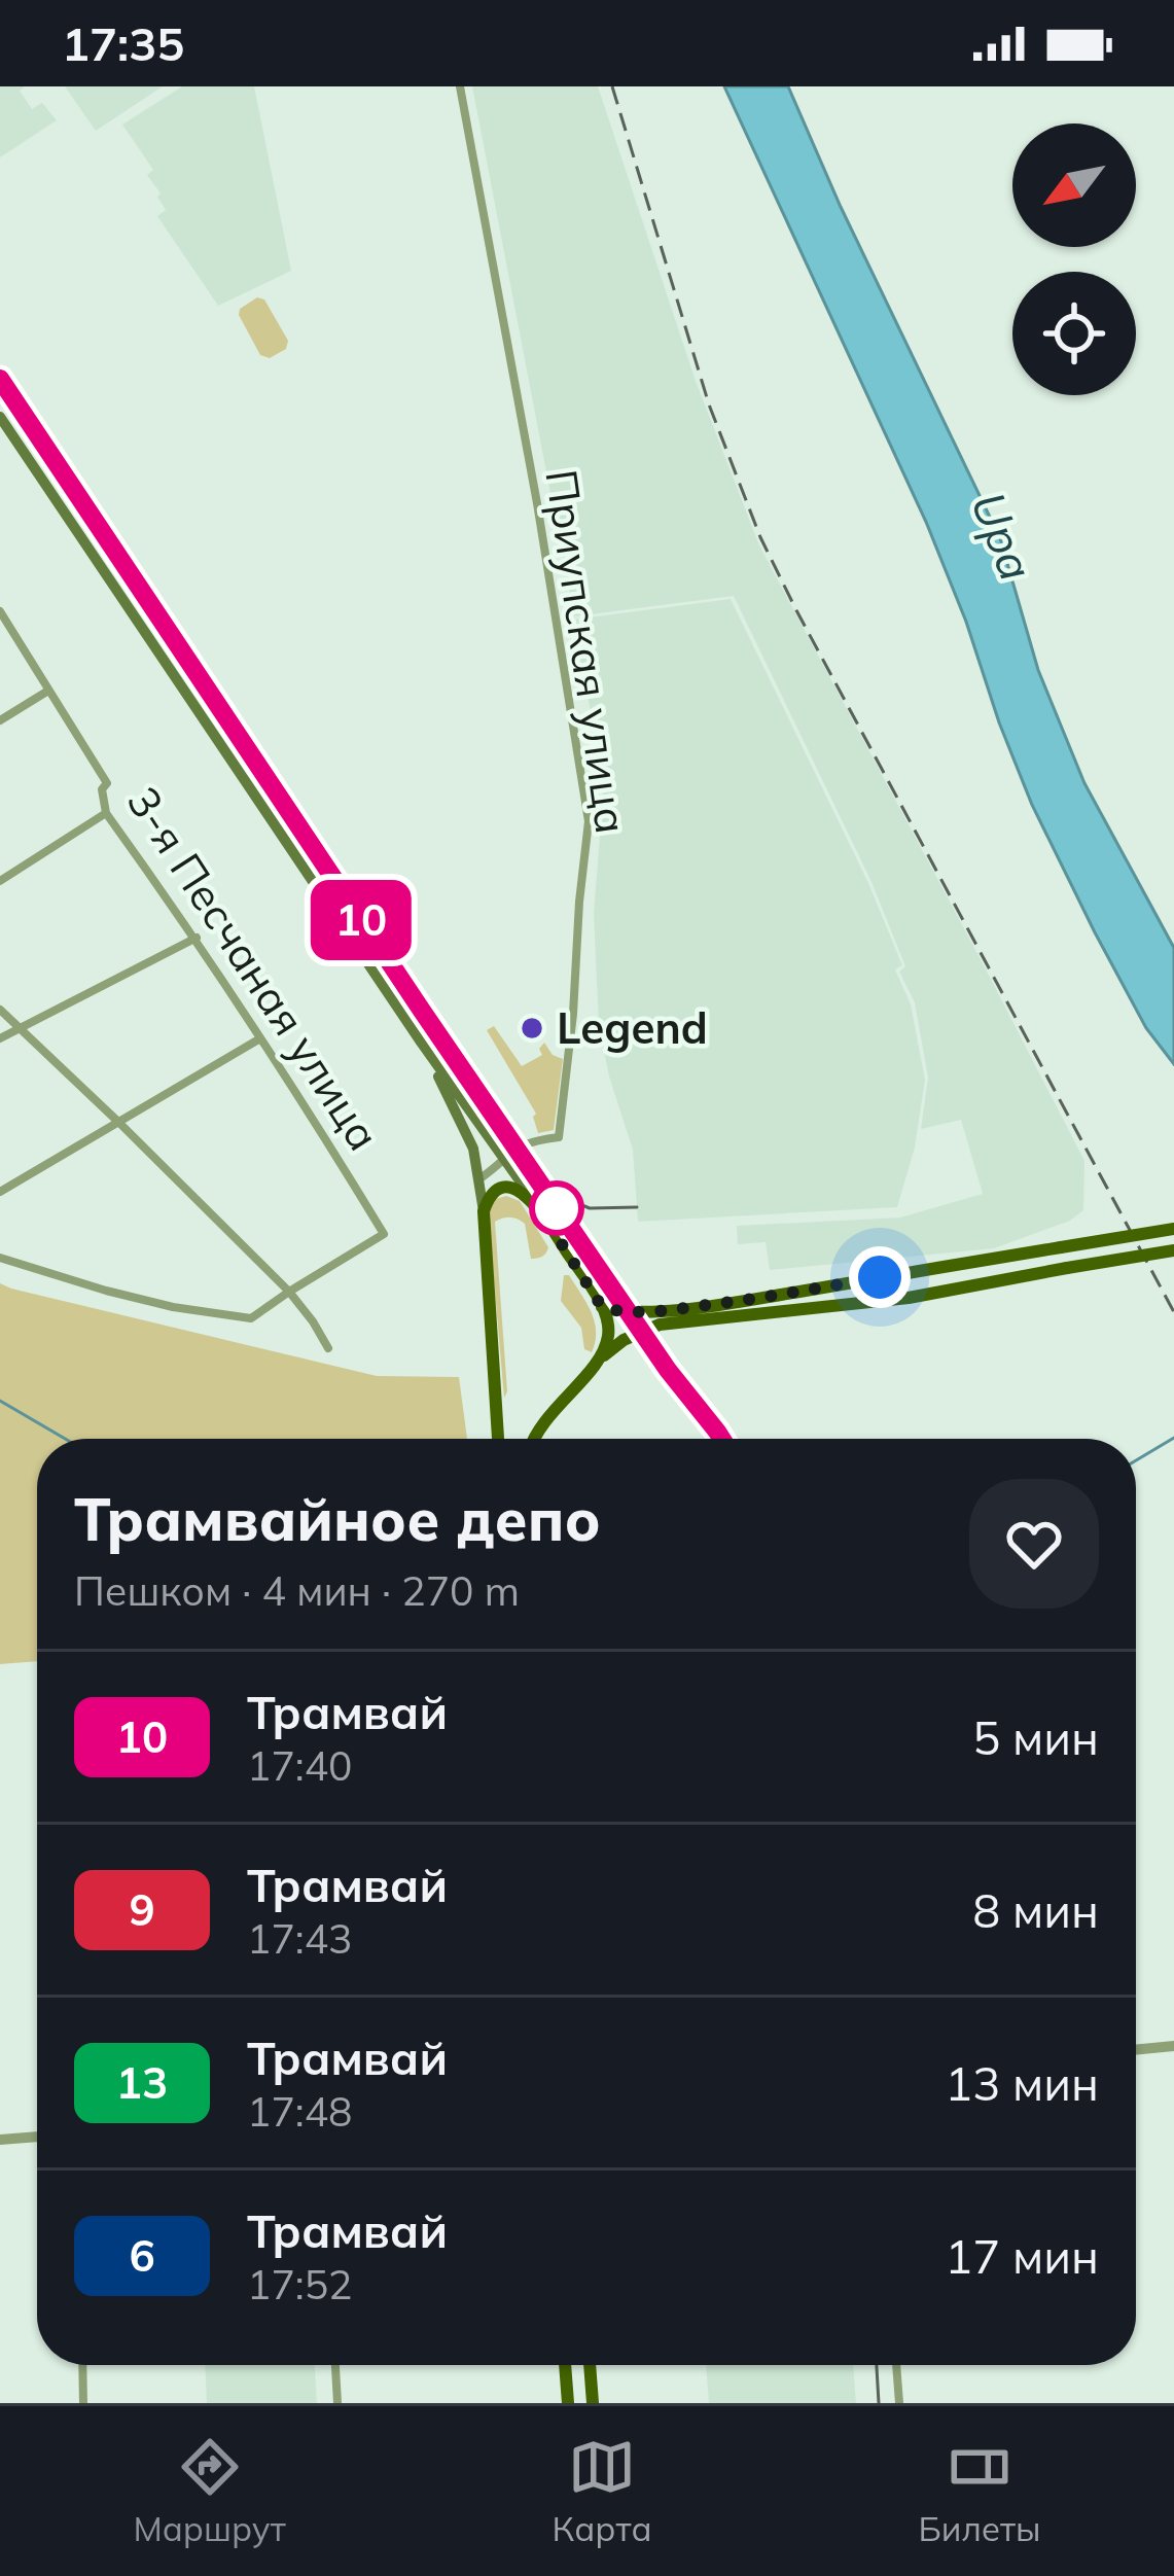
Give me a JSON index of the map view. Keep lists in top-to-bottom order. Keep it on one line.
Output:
{"streets":{"street":["Приупская улица","3-я Песчаная улица"]},"water":["Upa"],"places":["Legend"],"lines":["tram line 10"],"north":"bottom left","page":{"status":"17:35","on_map":"10","heading":["Трамвайное депо","Пешком · 4 мин · 270 m"],"list":[{"mark":"10","name":"Трамвай","note":"17:40","value":"5 мин"},{"mark":"9","name":"Трамвай","note":"17:43","value":"8 мин"},{"mark":"13","name":"Трамвай","note":"17:48","value":"13 мин"},{"mark":"6","name":"Трамвай","note":"17:52","value":"17 мин"}],"tabs":["Маршрут","Карта","Билеты"]}}
